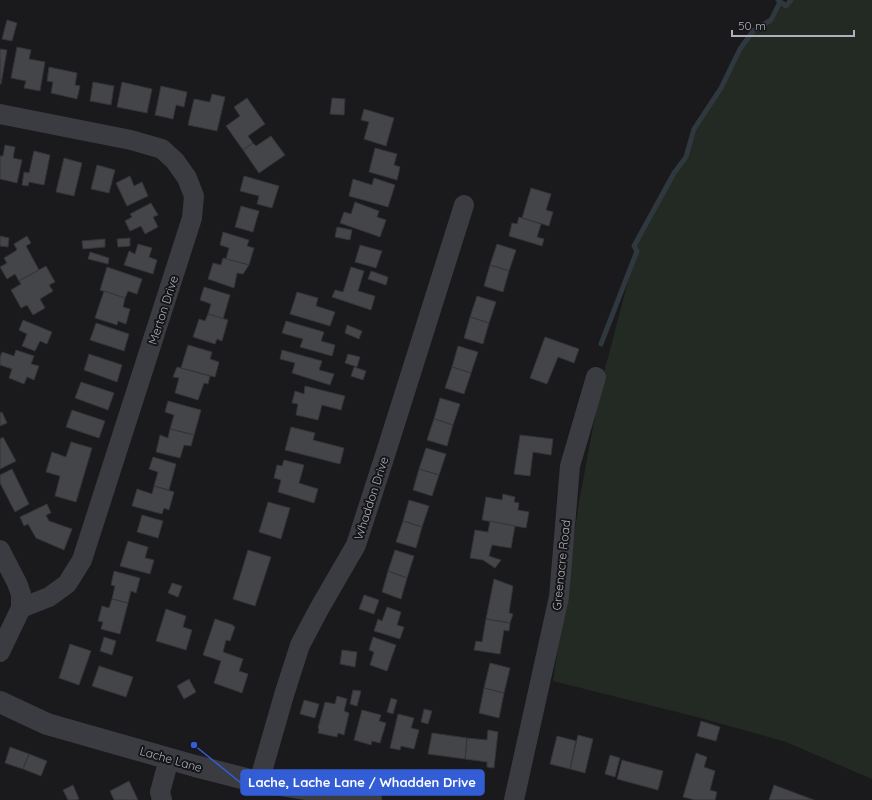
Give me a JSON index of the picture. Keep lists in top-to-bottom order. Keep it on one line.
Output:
{"streets":{"street":["Merton Drive","Whaddon Drive","Greenacre Road","Lache Lane"]},"crossings":[["Whaddon Drive","Lache Lane"]],"places":["Lache, Lache Lane / Whadden Drive"],"scale_bar":"50 m"}
